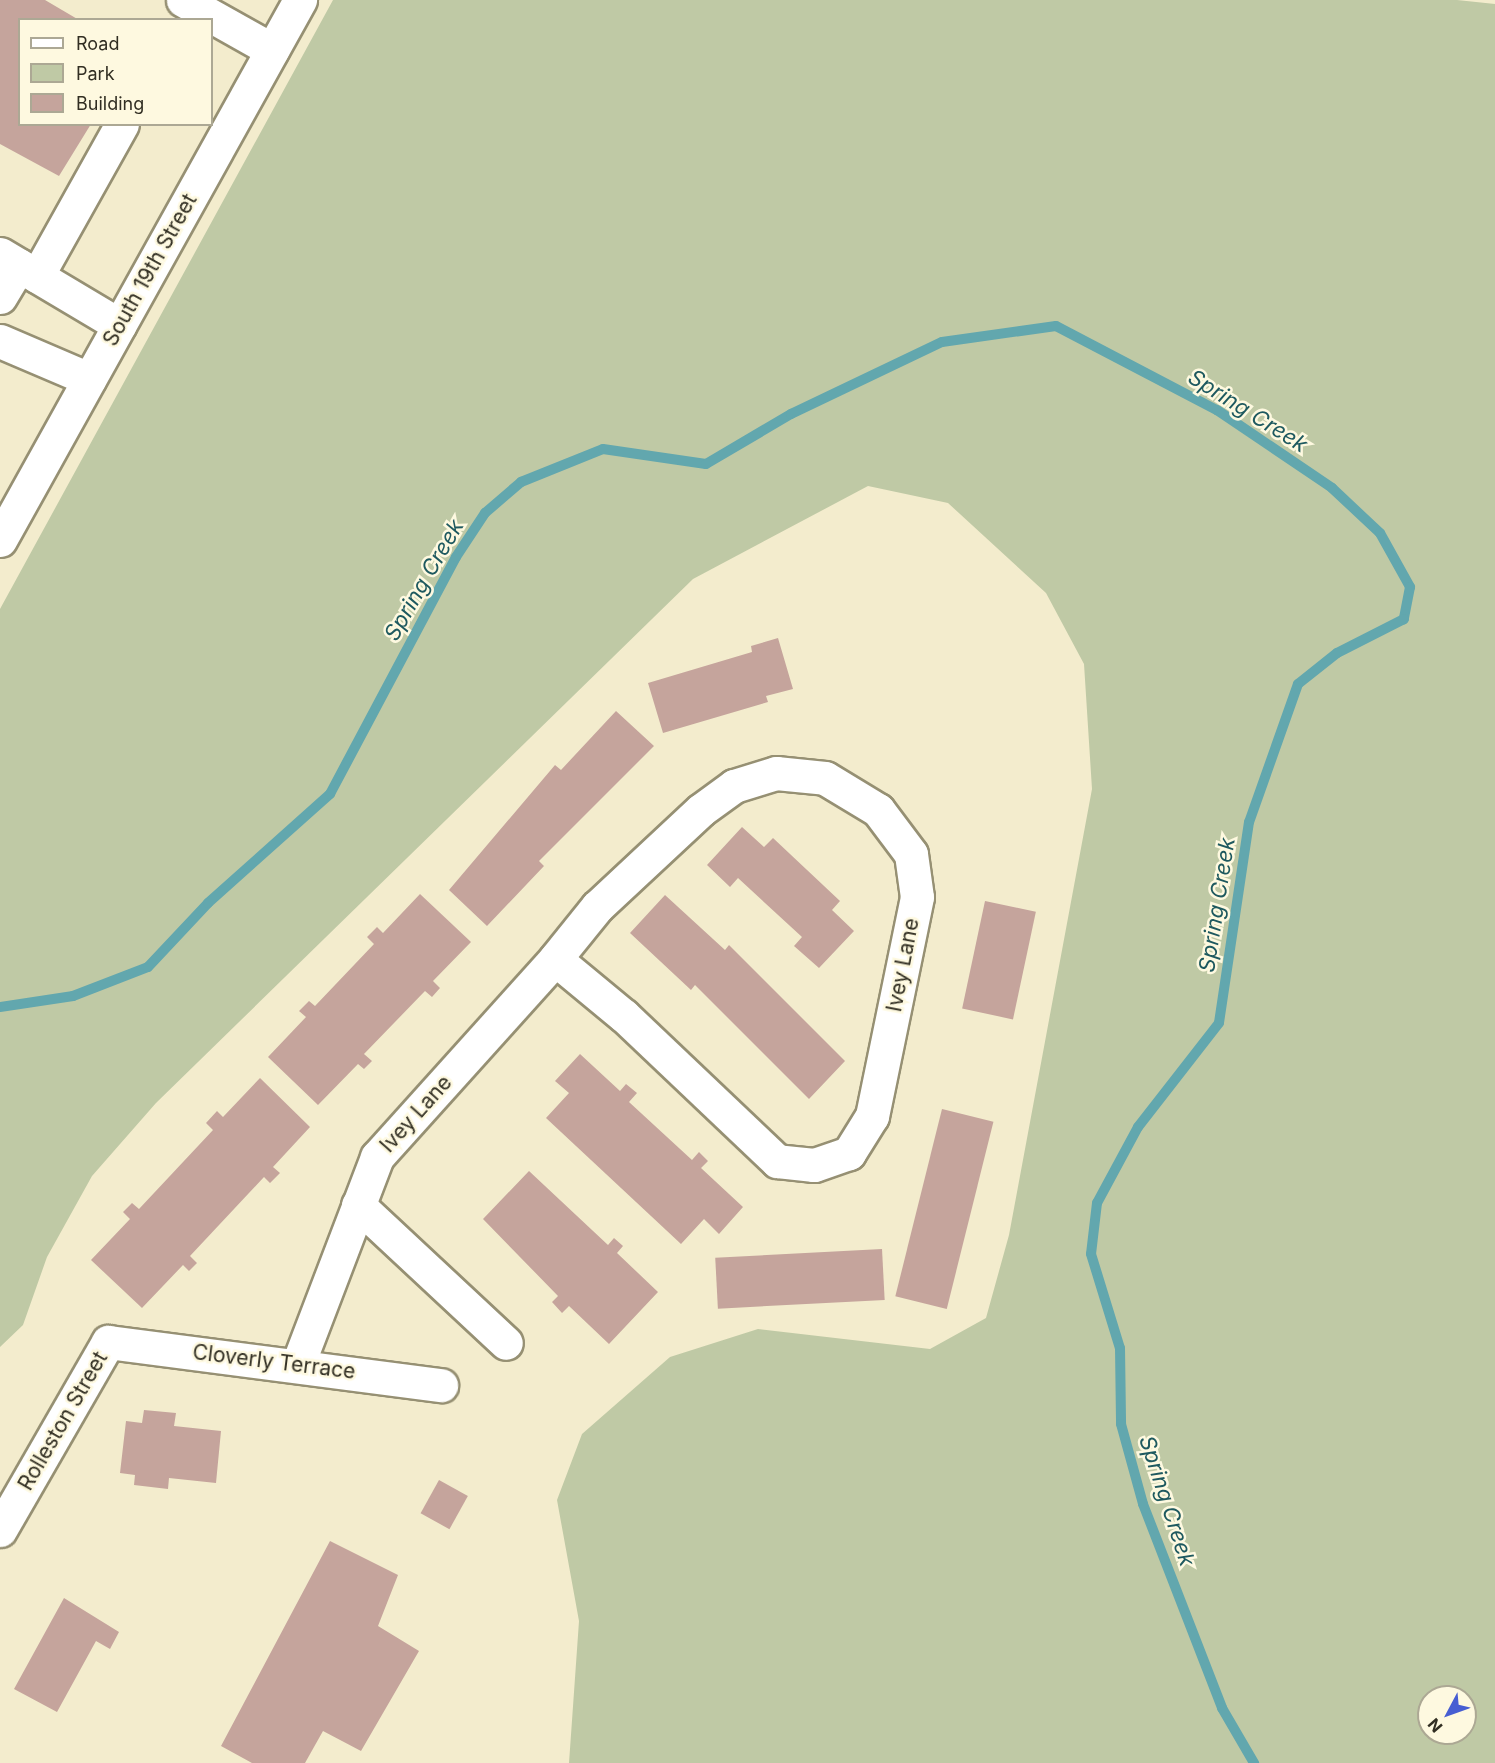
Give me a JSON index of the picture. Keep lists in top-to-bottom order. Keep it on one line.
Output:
{"streets":{"street":["South 19th Street","Ivey Lane","Cloverly Terrace","Rolleston Street"]},"crossings":[["Ivey Lane","Cloverly Terrace"],["Cloverly Terrace","Rolleston Street"]],"water":["Spring Creek"],"legend":["Road","Park","Building"],"north":"bottom left"}
